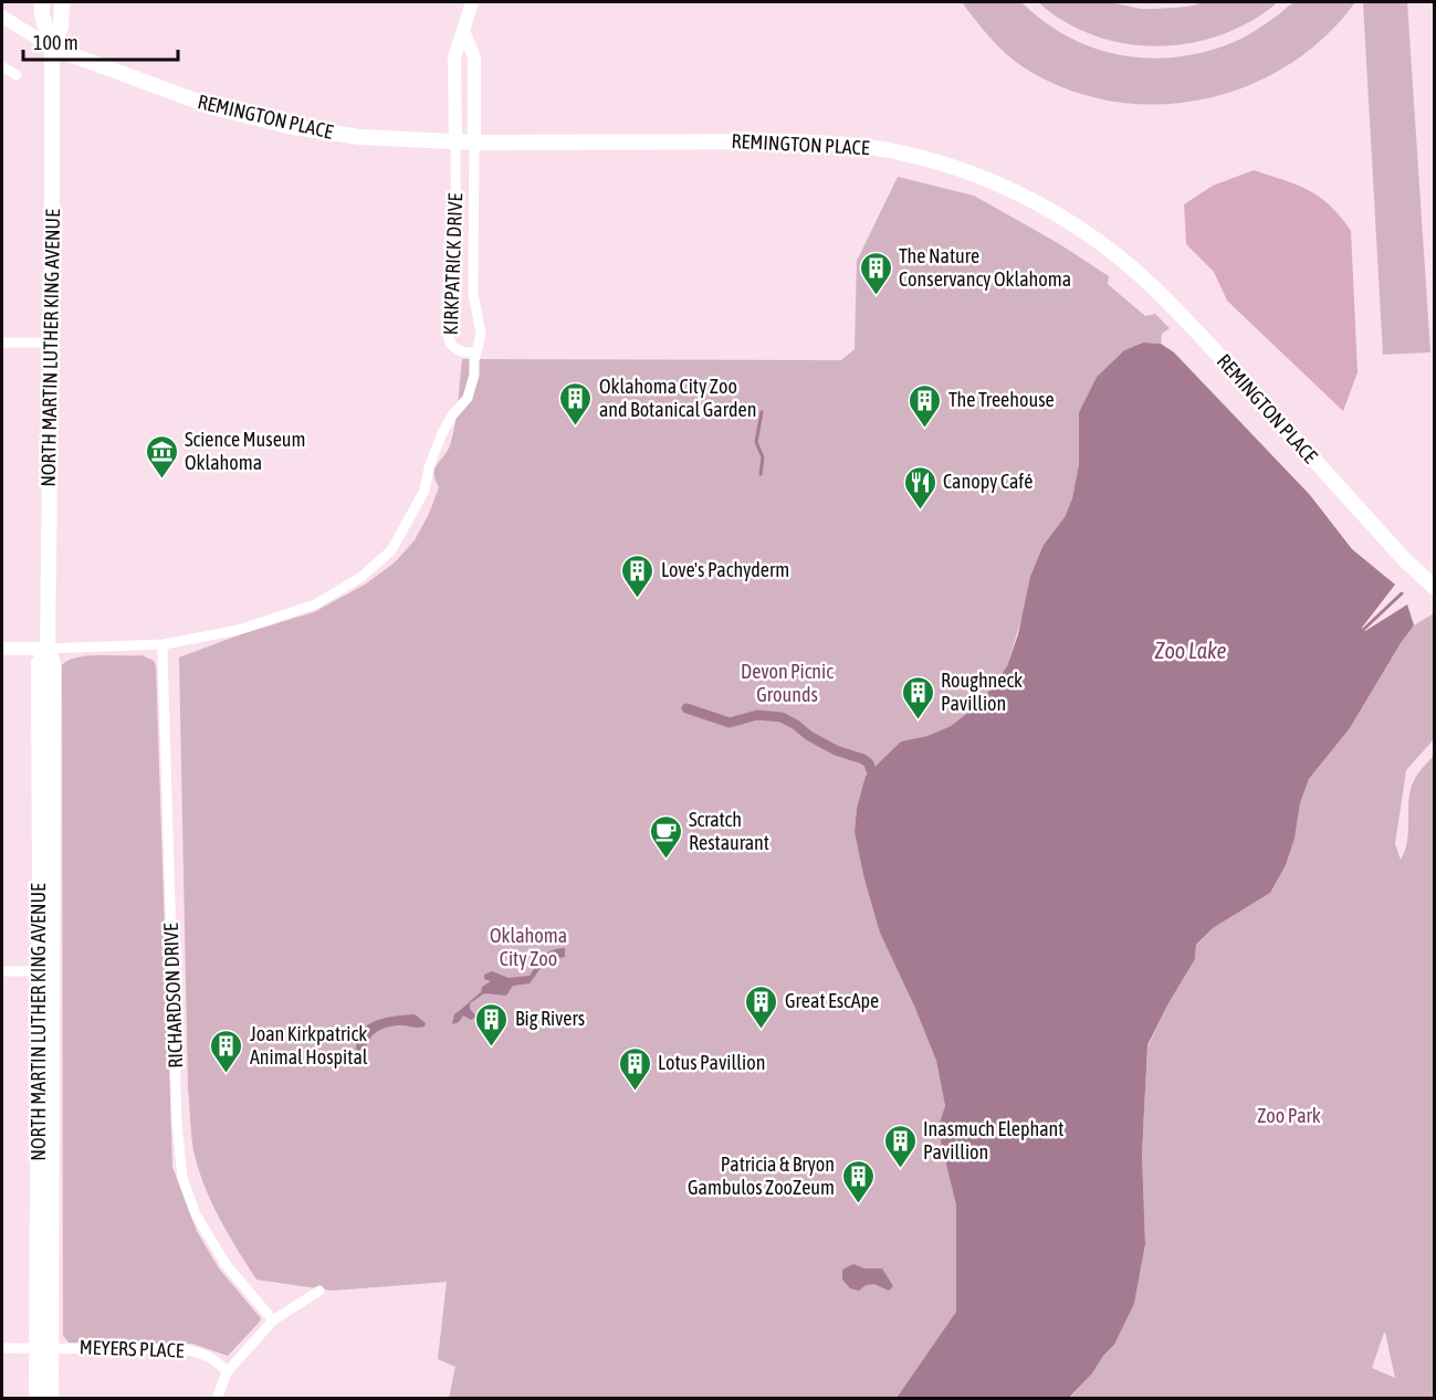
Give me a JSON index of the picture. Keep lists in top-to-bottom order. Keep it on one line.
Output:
{"streets":{"main road":["REMINGTON PLACE","NORTH MARTIN LUTHER KING AVENUE"],"street":["KIRKPATRICK DRIVE","RICHARDSON DRIVE","MEYERS PLACE"]},"crossings":[["REMINGTON PLACE","KIRKPATRICK DRIVE"],["REMINGTON PLACE","NORTH MARTIN LUTHER KING AVENUE"],["NORTH MARTIN LUTHER KING AVENUE","MEYERS PLACE"]],"water":["Zoo Lake"],"parks":["Devon Picnic Grounds","Oklahoma City Zoo","Zoo Park"],"places":{"building":["The Nature Conservancy Oklahoma","Oklahoma City Zoo and Botanical Garden","The Treehouse","Love's Pachyderm","Roughneck Pavillion","Great EscApe","Big Rivers","Joan Kirkpatrick Animal Hospital","Lotus Pavillion","Inasmuch Elephant Pavillion","Patricia & Bryon Gambulos ZooZeum"],"museum":["Science Museum Oklahoma"],"restaurant":["Canopy Café"],"cafe":["Scratch Restaurant"]},"scale_bar":"100 m"}
